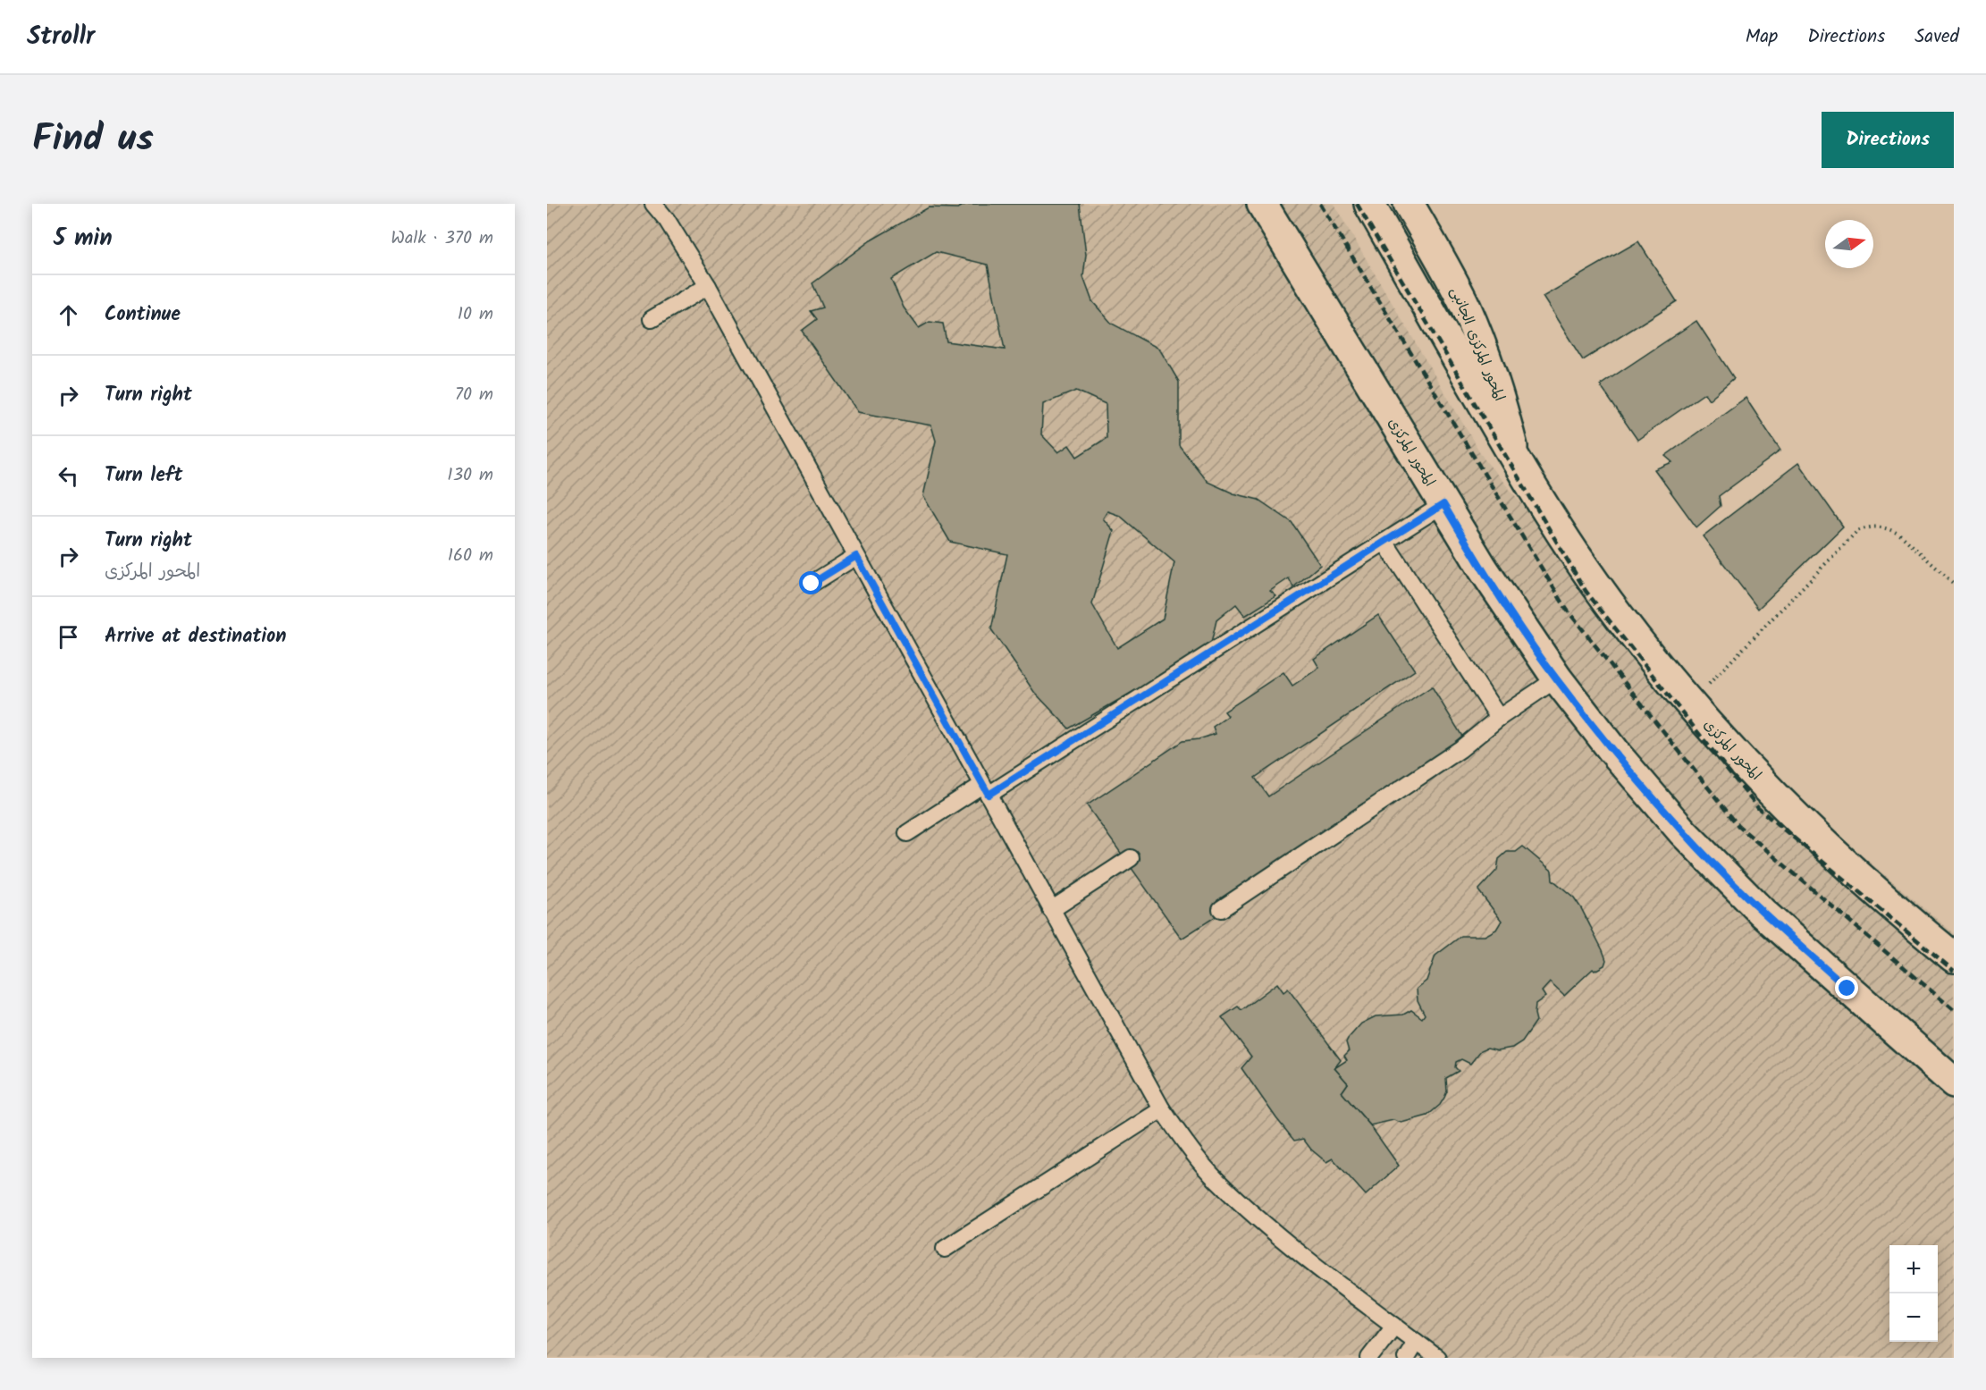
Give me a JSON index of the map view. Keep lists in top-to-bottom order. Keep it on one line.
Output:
{"streets":{"main road":["المحور المركزى الجانبى","المحور المركزى"]},"crossings":[["المحور المركزى الجانبى","المحور المركزى"]],"north":"right","page":{"header":"Strollr","nav":["Map","Directions","Saved"],"title":"Find us","buttons":"Directions","heading":["5 min","Walk · 370 m"],"list":[["Continue","10 m"],["Turn right","70 m"],["Turn left","130 m"],["Turn right","المحور المركزى","160 m"],"Arrive at destination"],"map_buttons":["+","−"]}}
